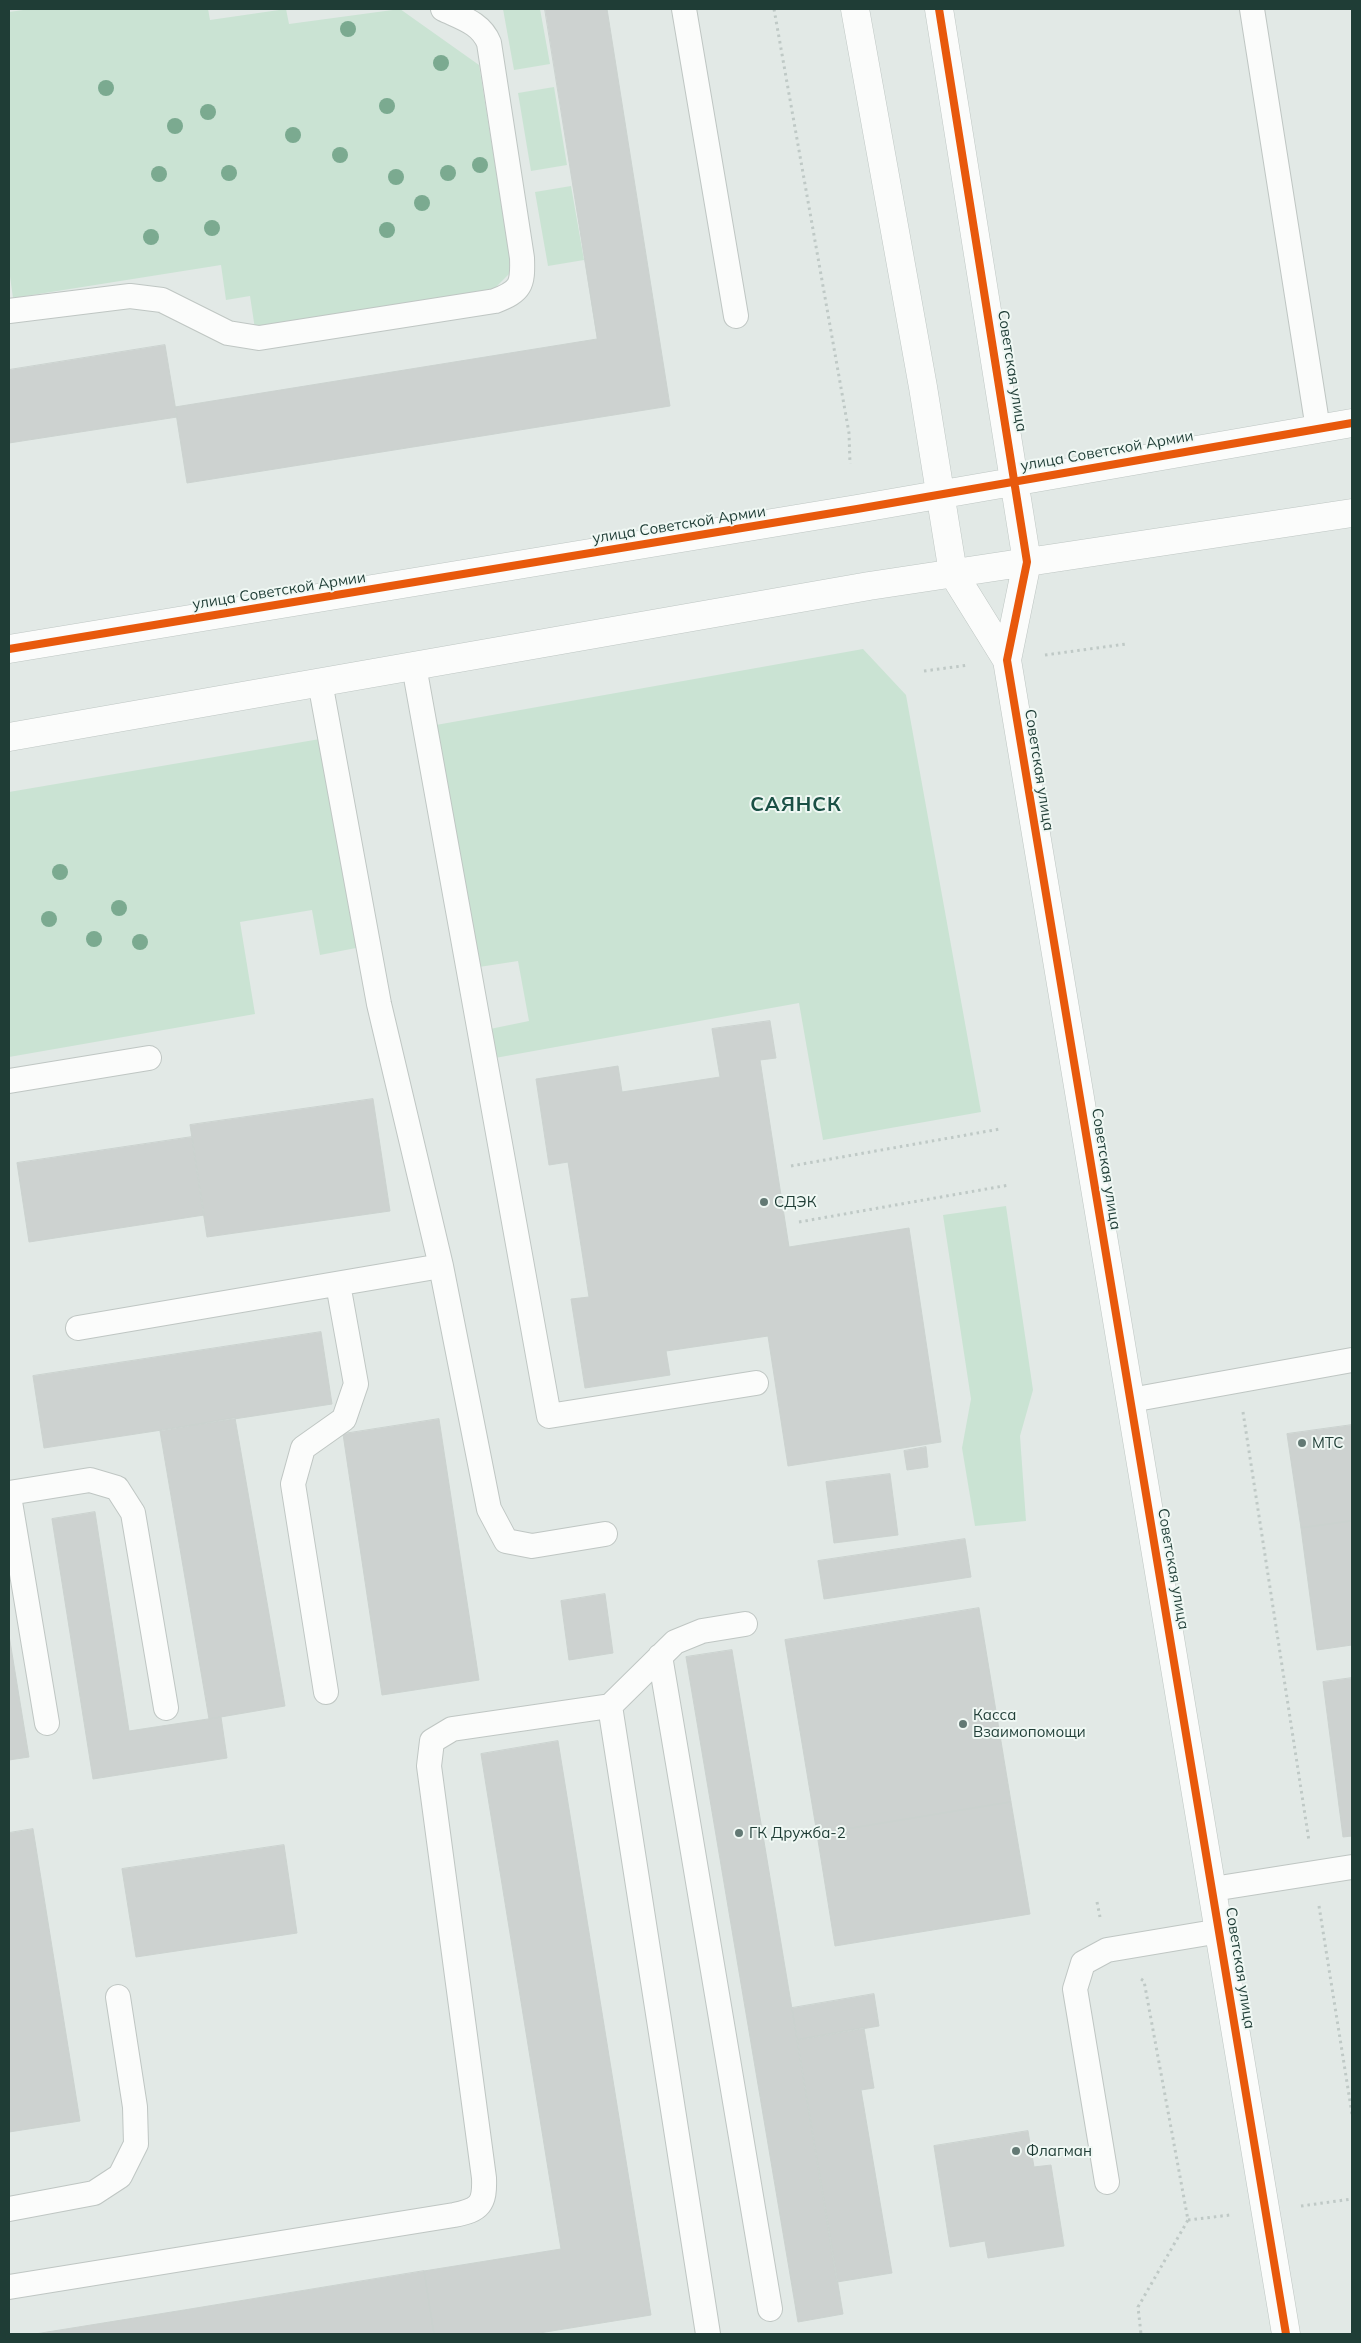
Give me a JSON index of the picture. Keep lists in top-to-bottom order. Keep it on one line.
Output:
{"streets":{"street":["Советская улица","улица Советской Армии"]},"crossings":[["Советская улица","улица Советской Армии"]],"districts":["САЯНСК"],"places":["СДЭК","МТС","Касса Взаимопомощи","ГК Дружба-2","Флагман"]}
